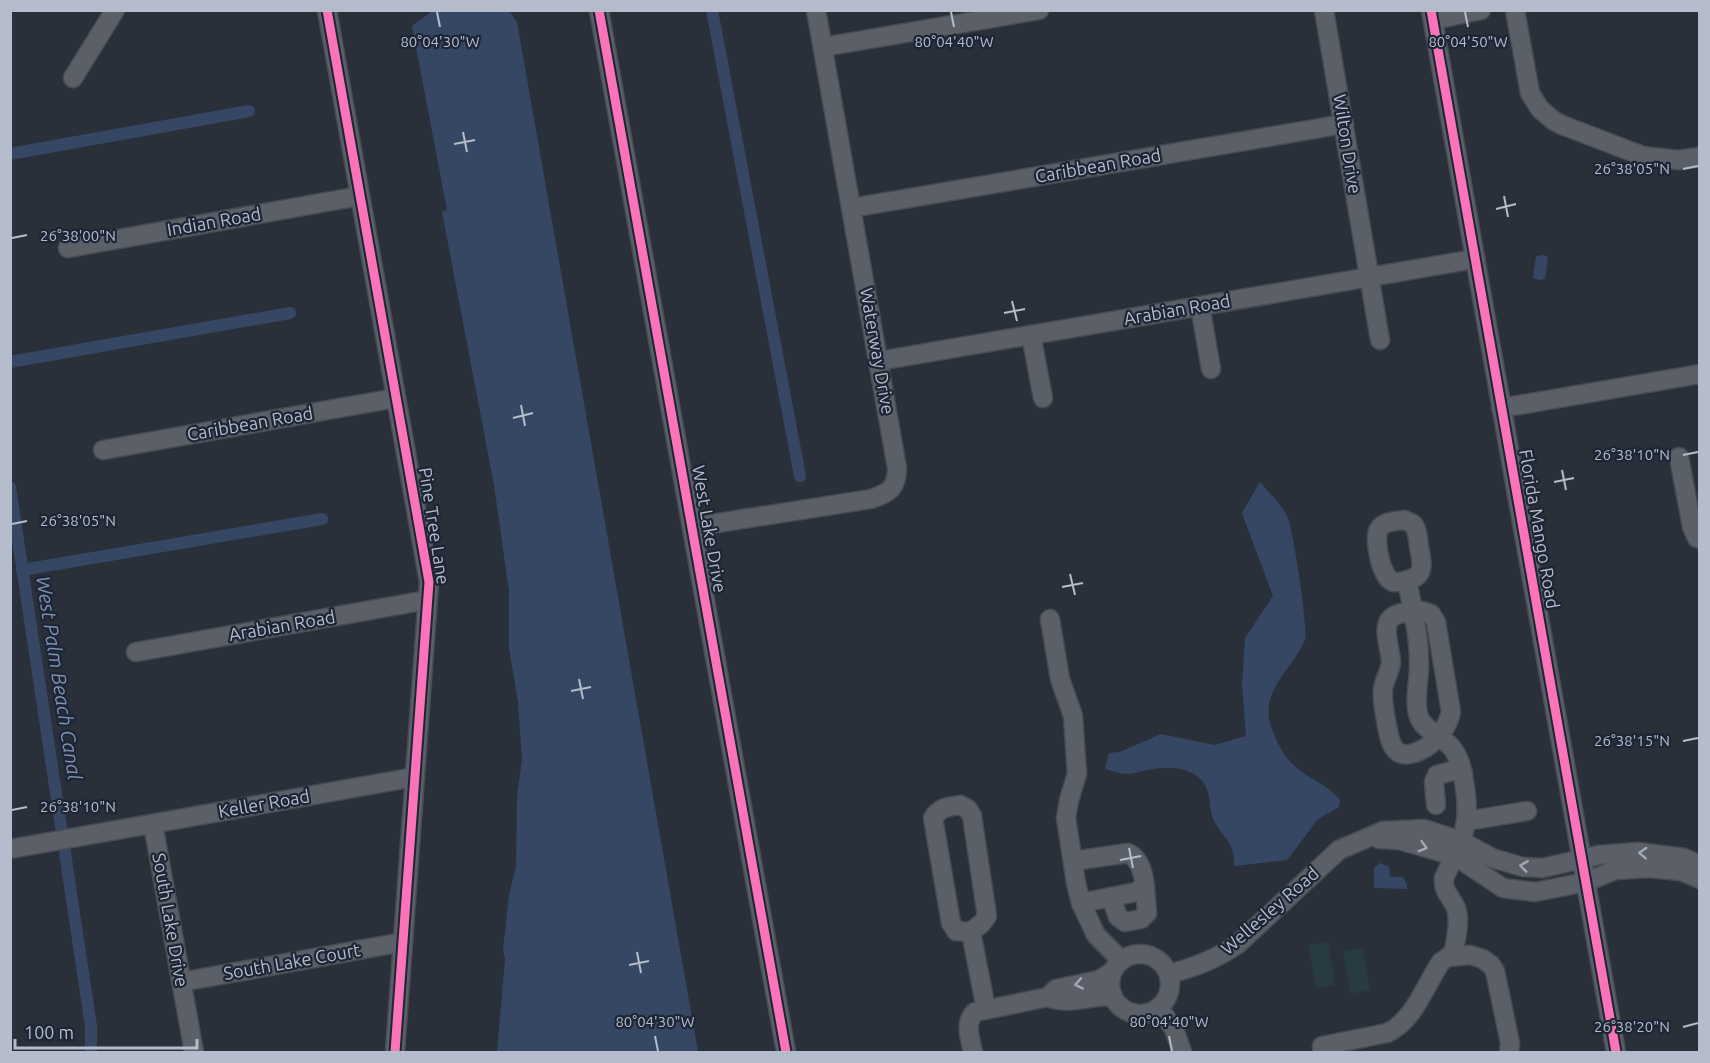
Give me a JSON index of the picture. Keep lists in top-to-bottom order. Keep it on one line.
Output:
{"streets":{"street":["Wilton Drive","Caribbean Road","Indian Road","Arabian Road","Waterway Drive","Pine Tree Lane","West Lake Drive","Florida Mango Road","Keller Road","Wellesley Road","South Lake Drive","South Lake Court"]},"crossings":[["Wilton Drive","Caribbean Road"],["Wilton Drive","Arabian Road"],["Caribbean Road","Waterway Drive"],["Caribbean Road","Pine Tree Lane"],["Indian Road","Pine Tree Lane"],["Arabian Road","Waterway Drive"],["Arabian Road","Pine Tree Lane"],["Arabian Road","Florida Mango Road"],["Waterway Drive","West Lake Drive"],["Pine Tree Lane","Keller Road"],["Pine Tree Lane","South Lake Court"],["Florida Mango Road","Wellesley Road"],["Keller Road","South Lake Drive"],["South Lake Drive","South Lake Court"]],"water":["West Palm Beach Canal"],"scale_bar":"100 m","coordinates":["80°04'30\"W","80°04'40\"W","80°04'50\"W","26°38'05\"N","26°38'00\"N","26°38'10\"N","26°38'15\"N","26°38'20\"N"]}
